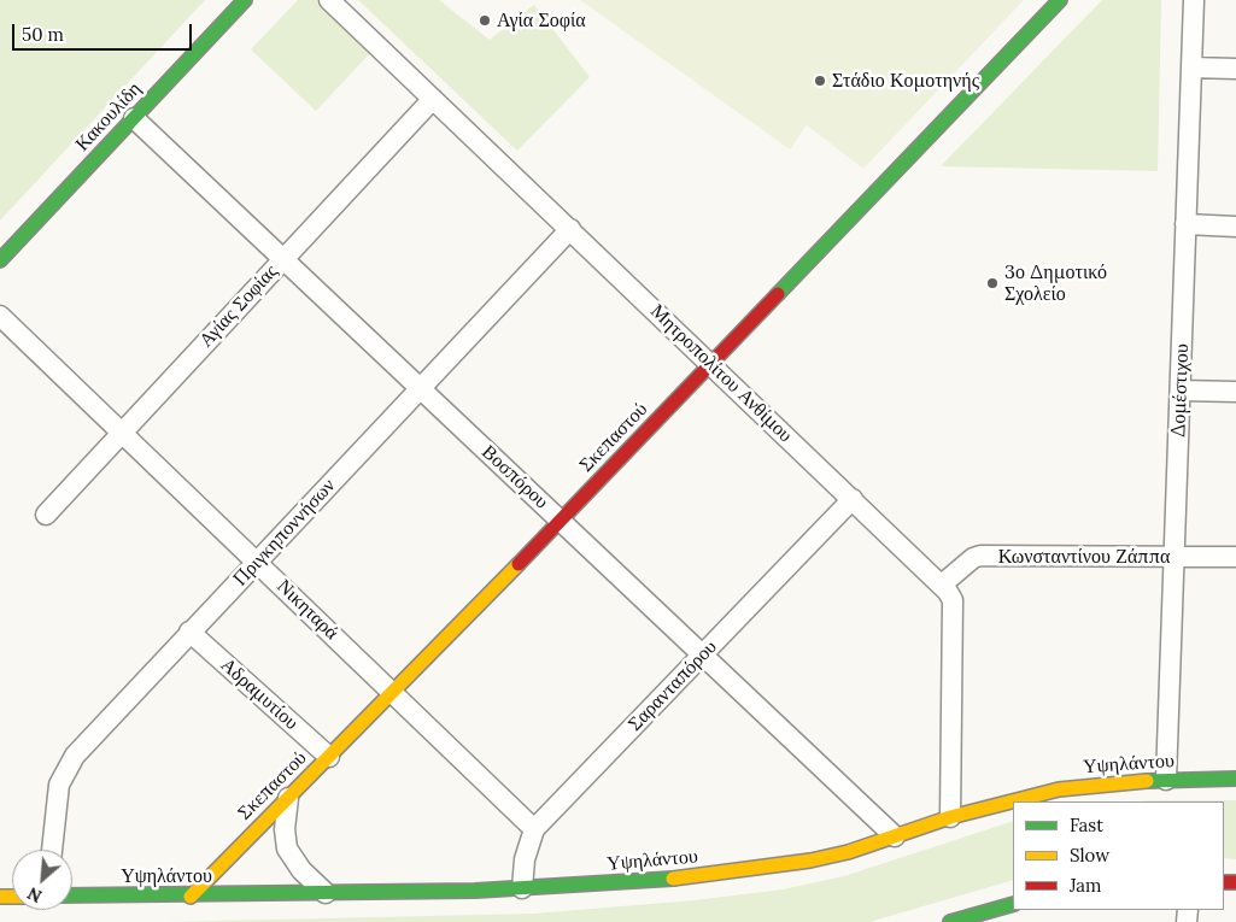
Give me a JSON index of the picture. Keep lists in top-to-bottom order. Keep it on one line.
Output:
{"streets":{"main road":["Κακουλίδη","Σκεπαστού","Υψηλάντου"],"street":["Αγίας Σοφίας","Μητροπολίτου Ανθίμου","Δομέστιχου","Βοσπόρου","Πριγκηποννήσων","Κωνσταντίνου Ζάππα","Νικηταρά","Σαρανταπόρου","Αδραμυτίου"]},"crossings":[["Κακουλίδη","Βοσπόρου"],["Αγίας Σοφίας","Μητροπολίτου Ανθίμου"],["Αγίας Σοφίας","Βοσπόρου"],["Αγίας Σοφίας","Νικηταρά"],["Μητροπολίτου Ανθίμου","Σκεπαστού"],["Μητροπολίτου Ανθίμου","Πριγκηποννήσων"],["Μητροπολίτου Ανθίμου","Κωνσταντίνου Ζάππα"],["Μητροπολίτου Ανθίμου","Σαρανταπόρου"],["Μητροπολίτου Ανθίμου","Υψηλάντου"],["Δομέστιχου","Κωνσταντίνου Ζάππα"],["Δομέστιχου","Υψηλάντου"],["Σκεπαστού","Βοσπόρου"],["Σκεπαστού","Νικηταρά"],["Σκεπαστού","Αδραμυτίου"],["Σκεπαστού","Υψηλάντου"],["Βοσπόρου","Πριγκηποννήσων"],["Βοσπόρου","Σαρανταπόρου"],["Βοσπόρου","Υψηλάντου"],["Πριγκηποννήσων","Νικηταρά"],["Πριγκηποννήσων","Αδραμυτίου"],["Νικηταρά","Σαρανταπόρου"],["Σαρανταπόρου","Υψηλάντου"]],"places":["Αγία Σοφία","Στάδιο Κομοτηνής","3ο Δημοτικό Σχολείο"],"legend":["Fast","Slow","Jam"],"scale_bar":"50 m","north":"bottom left"}
